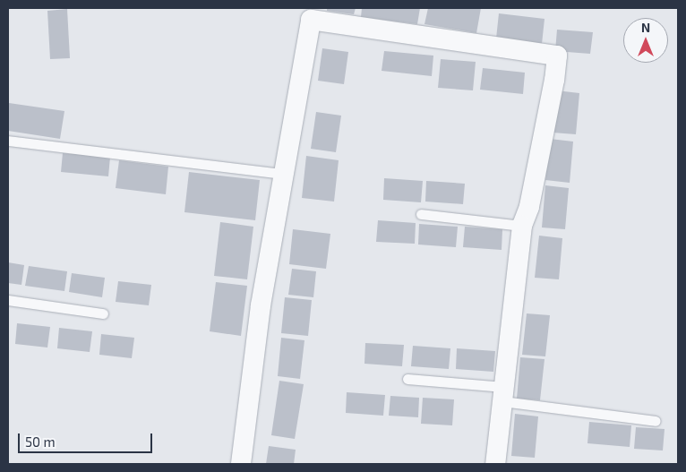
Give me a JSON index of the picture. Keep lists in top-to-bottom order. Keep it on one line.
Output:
{"scale_bar":"50 m","north":"top"}
